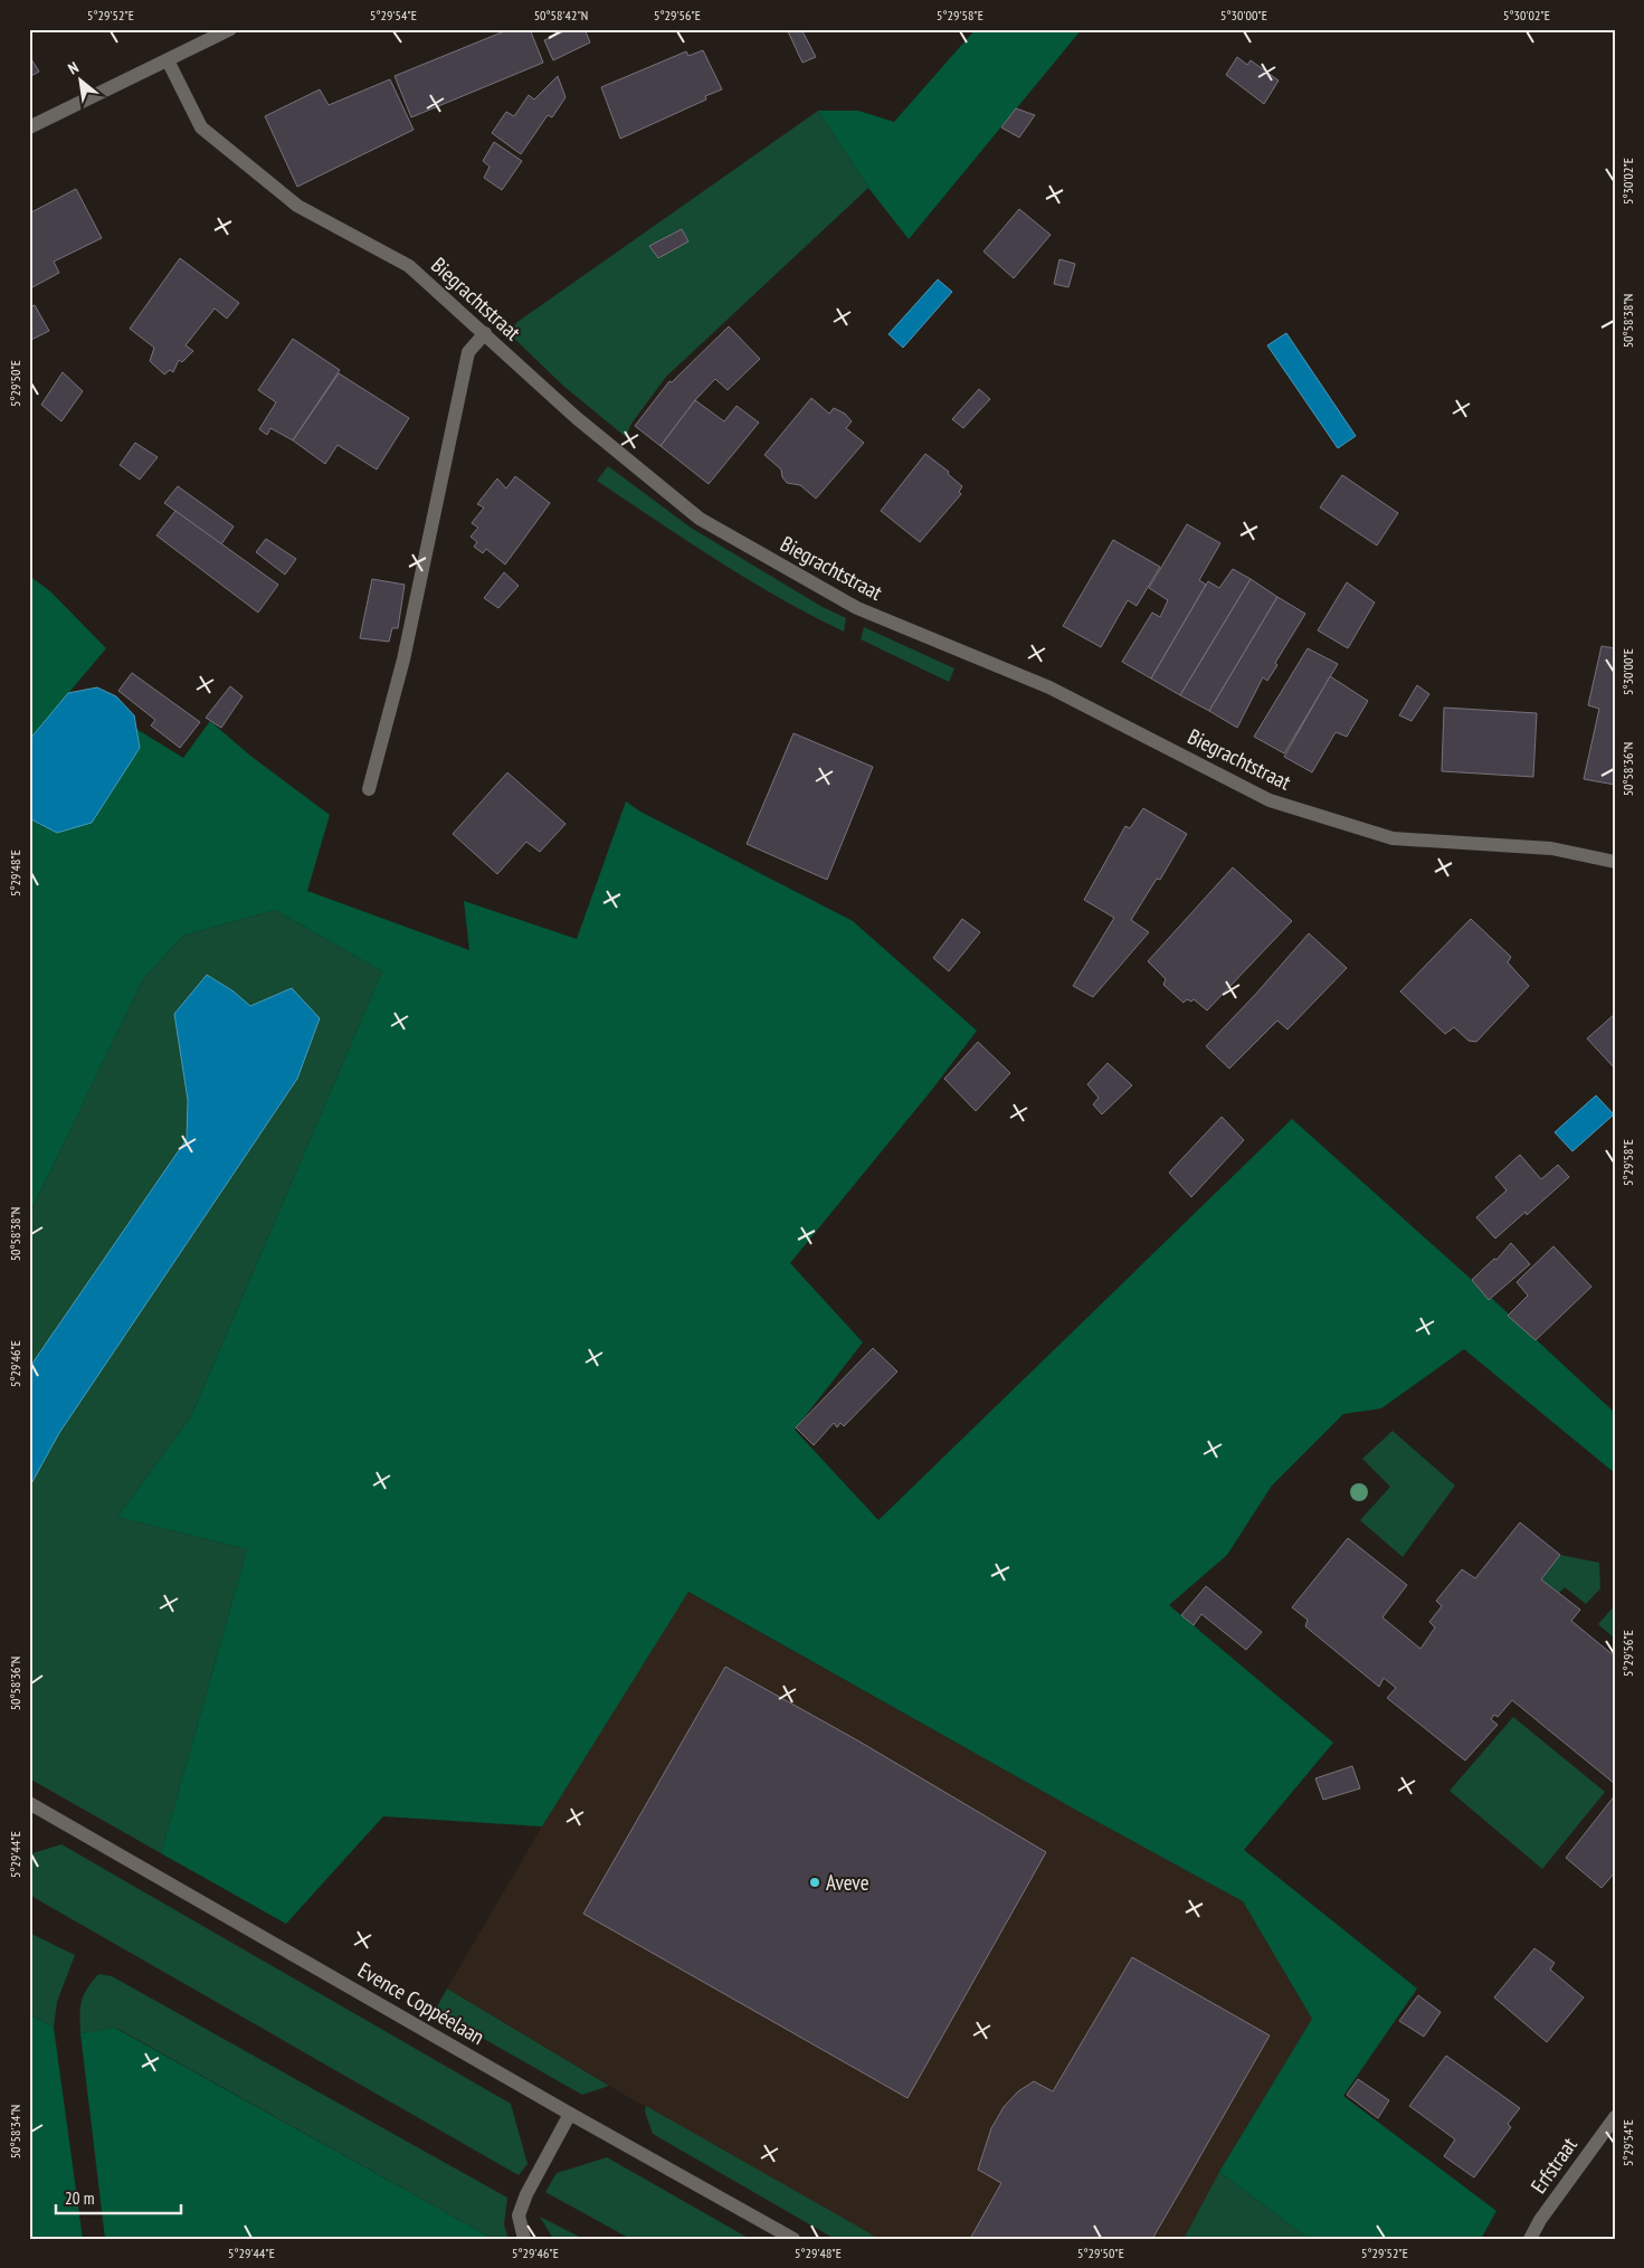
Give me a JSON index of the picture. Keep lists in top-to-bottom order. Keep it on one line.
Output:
{"streets":{"street":["Biegrachtstraat","Evence Coppéelaan","Erfstraat"]},"places":["Aveve"],"scale_bar":"20 m","north":"top left","coordinates":["5°29'52\"E","5°29'54\"E","50°58'42\"N","5°29'56\"E","5°29'58\"E","5°30'00\"E","5°30'02\"E","50°58'38\"N","5°29'50\"E","50°58'36\"N","5°29'48\"E","5°29'46\"E","5°29'44\"E","50°58'34\"N"]}
